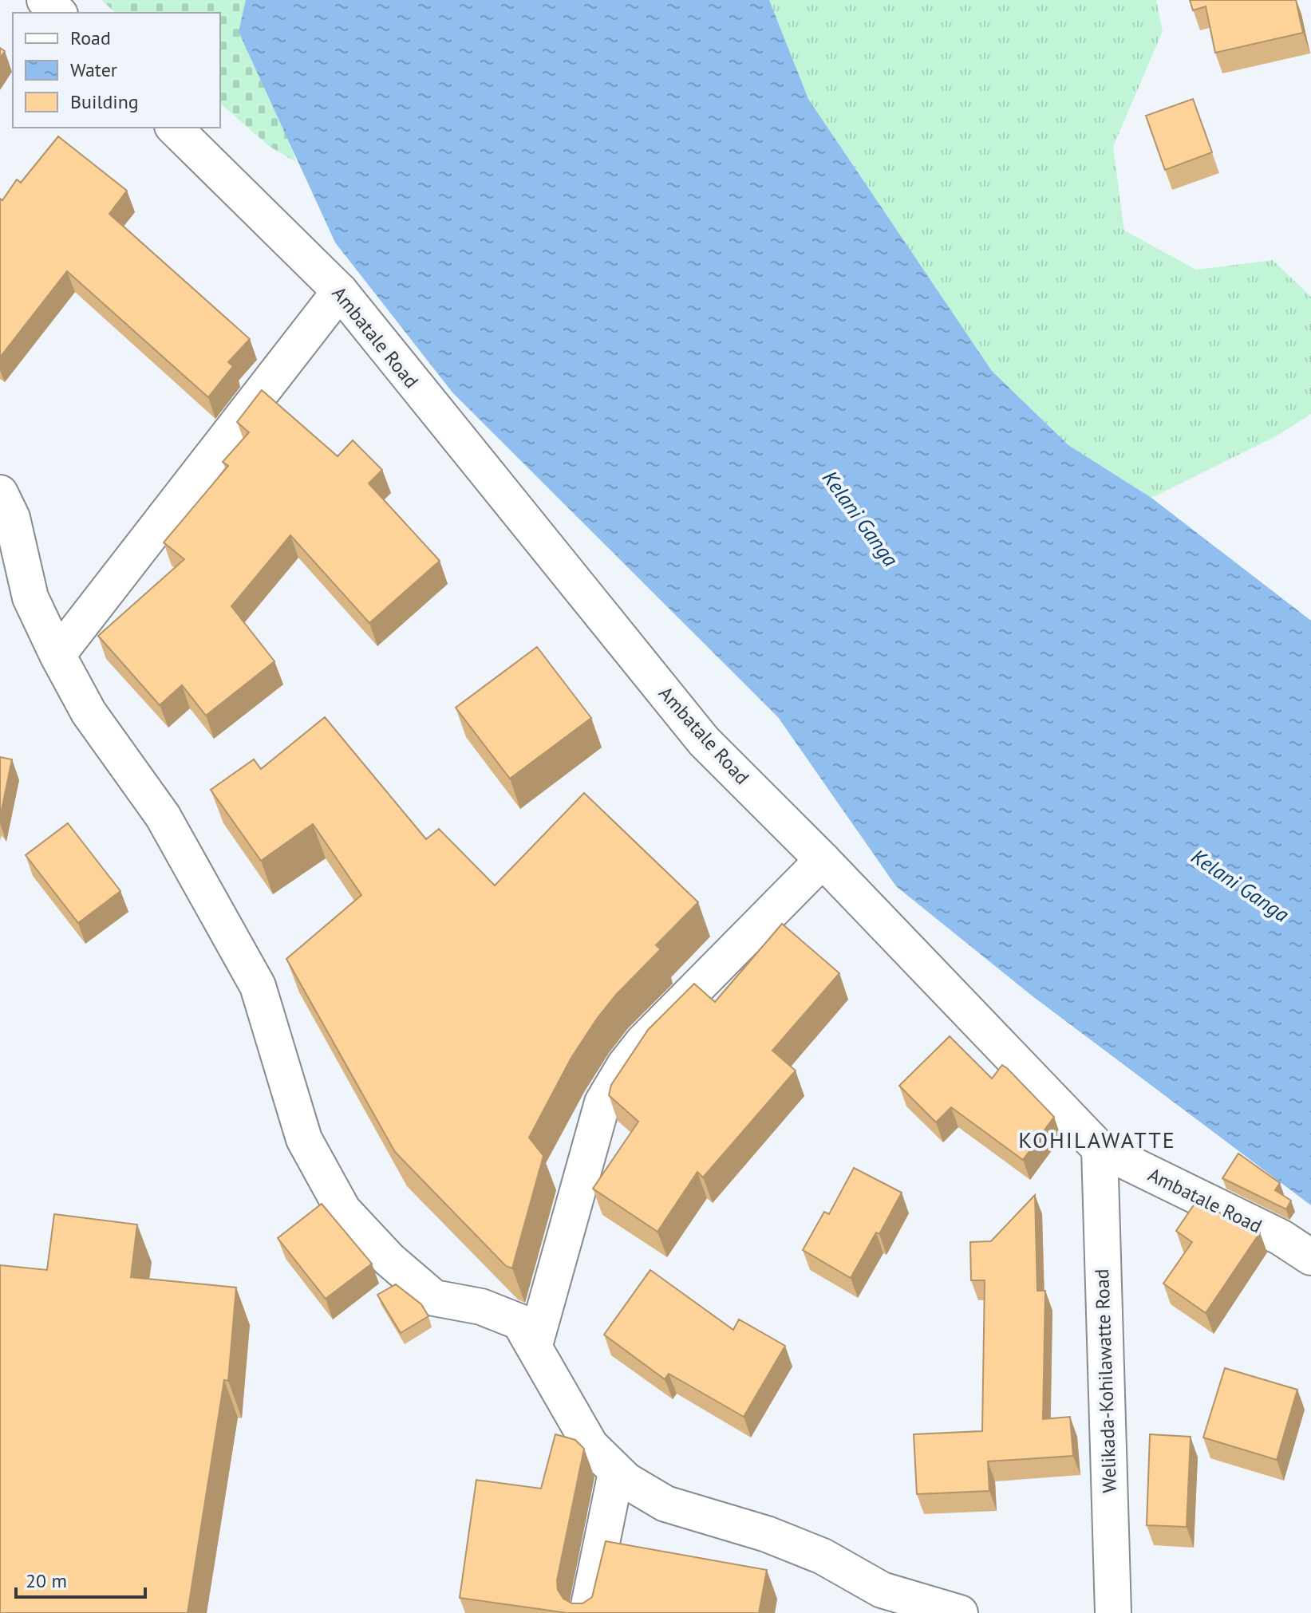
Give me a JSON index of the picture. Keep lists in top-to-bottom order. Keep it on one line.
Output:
{"streets":{"street":["Ambatale Road","Welikada-Kohilawatte Road"]},"crossings":[["Ambatale Road","Welikada-Kohilawatte Road"]],"districts":["KOHILAWATTE"],"water":["Kelani Ganga"],"legend":["Road","Water","Building"],"scale_bar":"20 m"}
